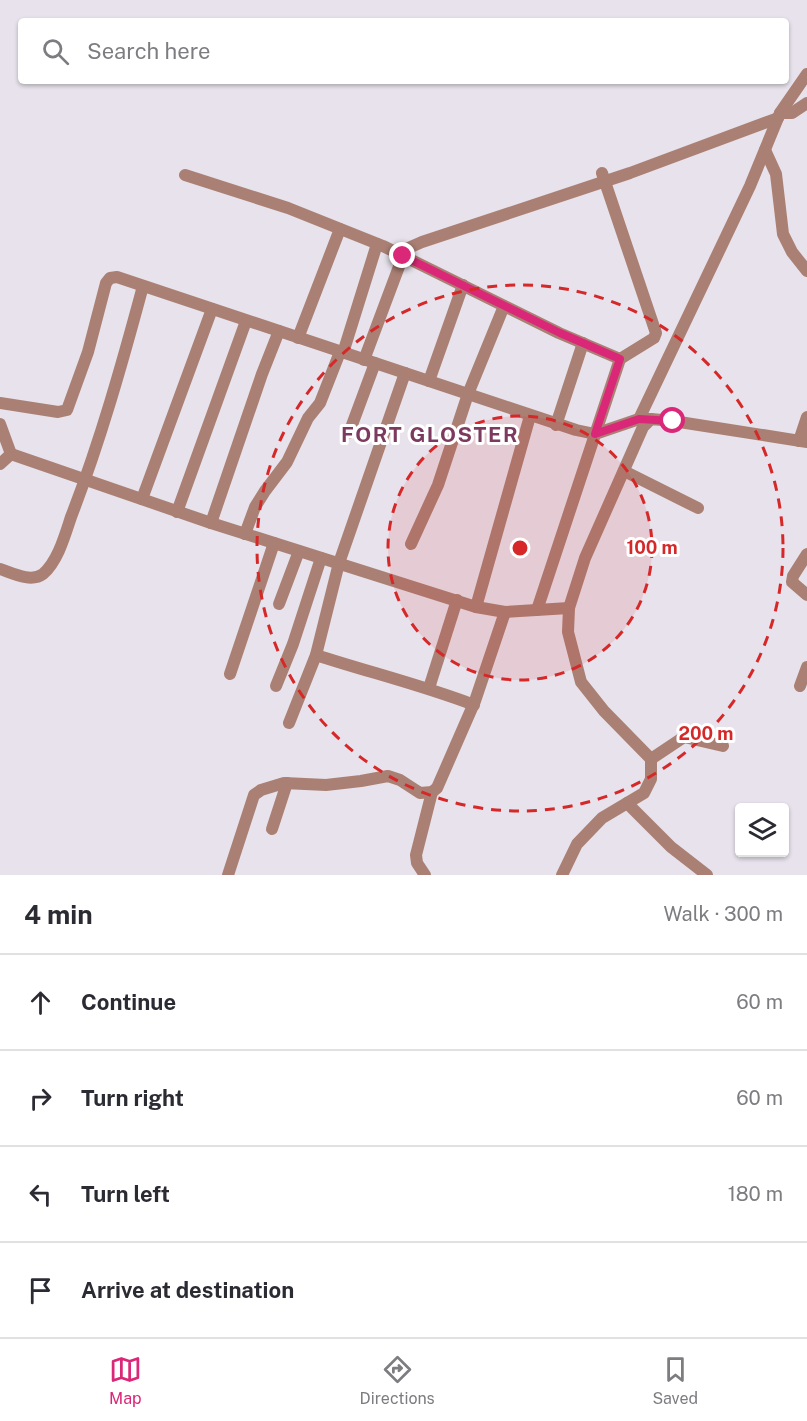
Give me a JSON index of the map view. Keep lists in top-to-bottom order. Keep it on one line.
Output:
{"districts":["FORT GLOSTER"],"page":{"search":"Search here","heading":["4 min","Walk · 300 m"],"list":[["Continue","60 m"],["Turn right","60 m"],["Turn left","180 m"],"Arrive at destination"],"nav":["Map","Directions","Saved"]},"rings":["100 m","200 m"]}
